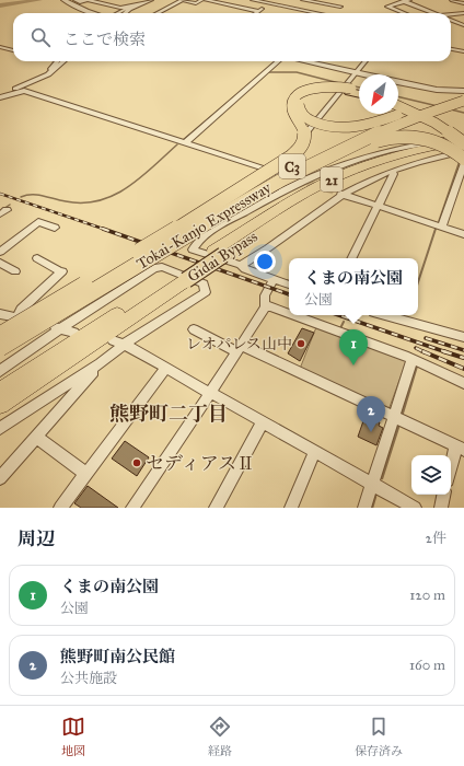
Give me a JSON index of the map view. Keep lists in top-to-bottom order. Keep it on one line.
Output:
{"streets":{"highway":["C3","21","Tokai-Kanjo Expressway","Gidai Bypass"]},"districts":["熊野町二丁目"],"places":["レオパレス山中","セディアスⅡ"],"north":"bottom left","page":{"search":"ここで検索","popup":["くまの南公園","公園"],"pins":["1","2"],"heading":["周辺","2件"],"list":[{"mark":"1","name":"くまの南公園","note":"公園","value":"120 m"},{"mark":"2","name":"熊野町南公民館","note":"公共施設","value":"160 m"}],"nav":["地図","経路","保存済み"]}}
